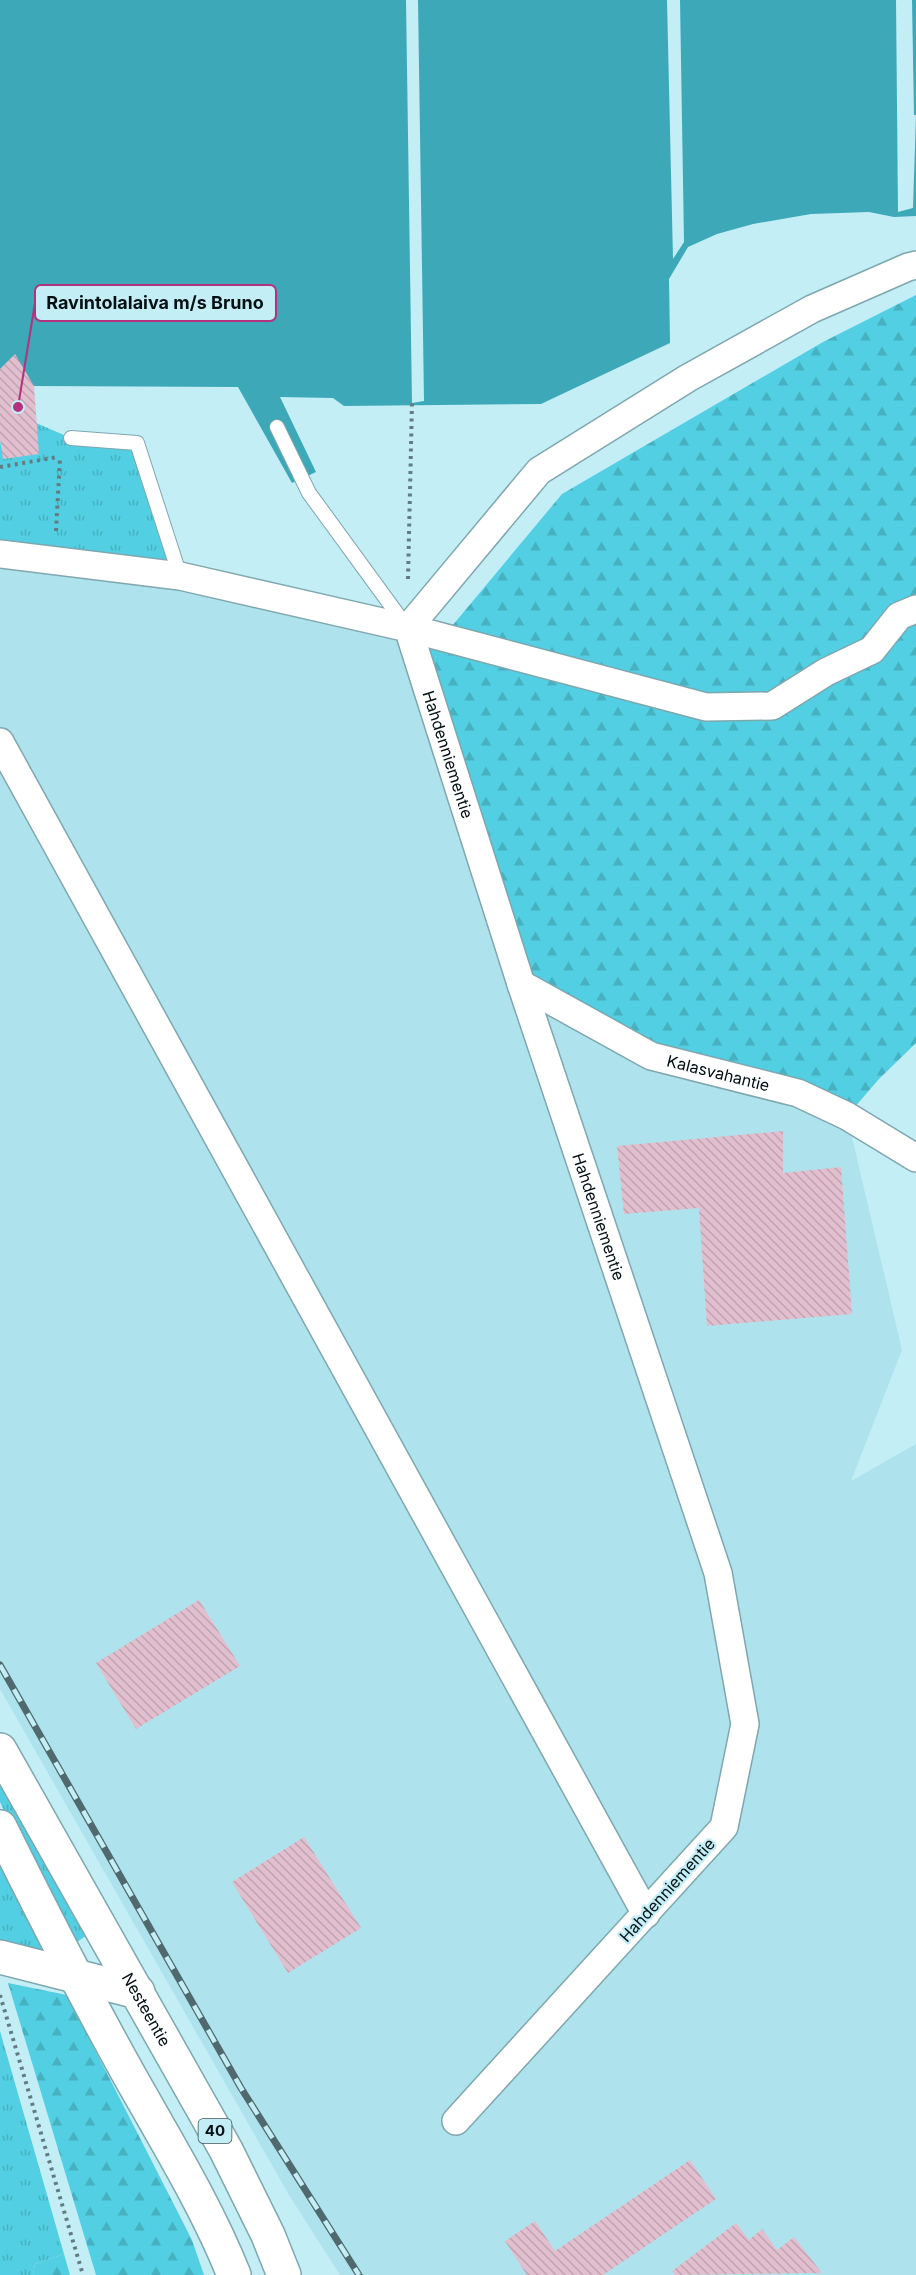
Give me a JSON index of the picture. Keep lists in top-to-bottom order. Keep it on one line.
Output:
{"streets":{"main road":["Nesteentie","40"],"street":["Hahdenniementie","Kalasvahantie"]},"crossings":[["Hahdenniementie","Kalasvahantie"]],"places":["Ravintolalaiva m/s Bruno"]}
